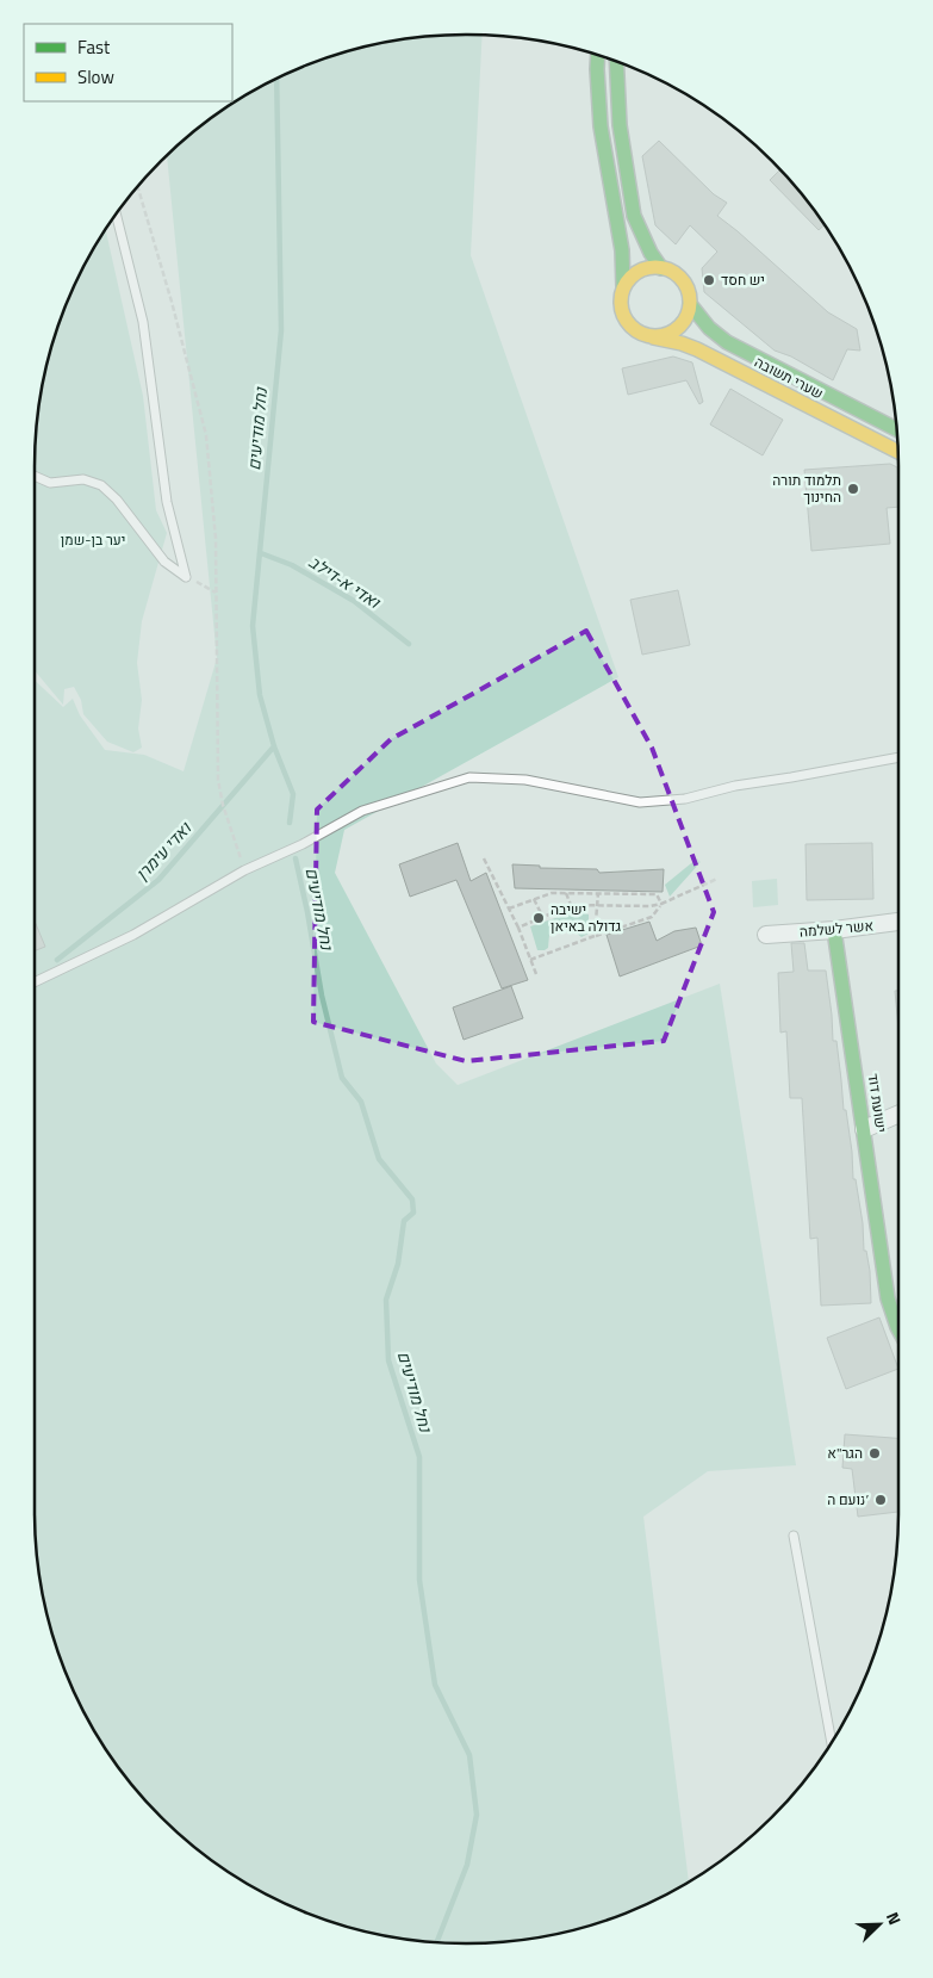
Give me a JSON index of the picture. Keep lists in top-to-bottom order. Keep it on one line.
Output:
{"streets":{"street":["שערי תשובה","אשר לשלמה","ישועת דוד"]},"crossings":[["אשר לשלמה","ישועת דוד"]],"water":["נחל מודיעים","ואדי א-דילב","ואדי עימרן"],"parks":["יער בן-שמן"],"places":["יש חסד","תלמוד תורה החינוך","ישיבה גדולה באיאן","הגר\"א","נועם ה’"],"legend":["Fast","Slow"],"north":"top right"}
